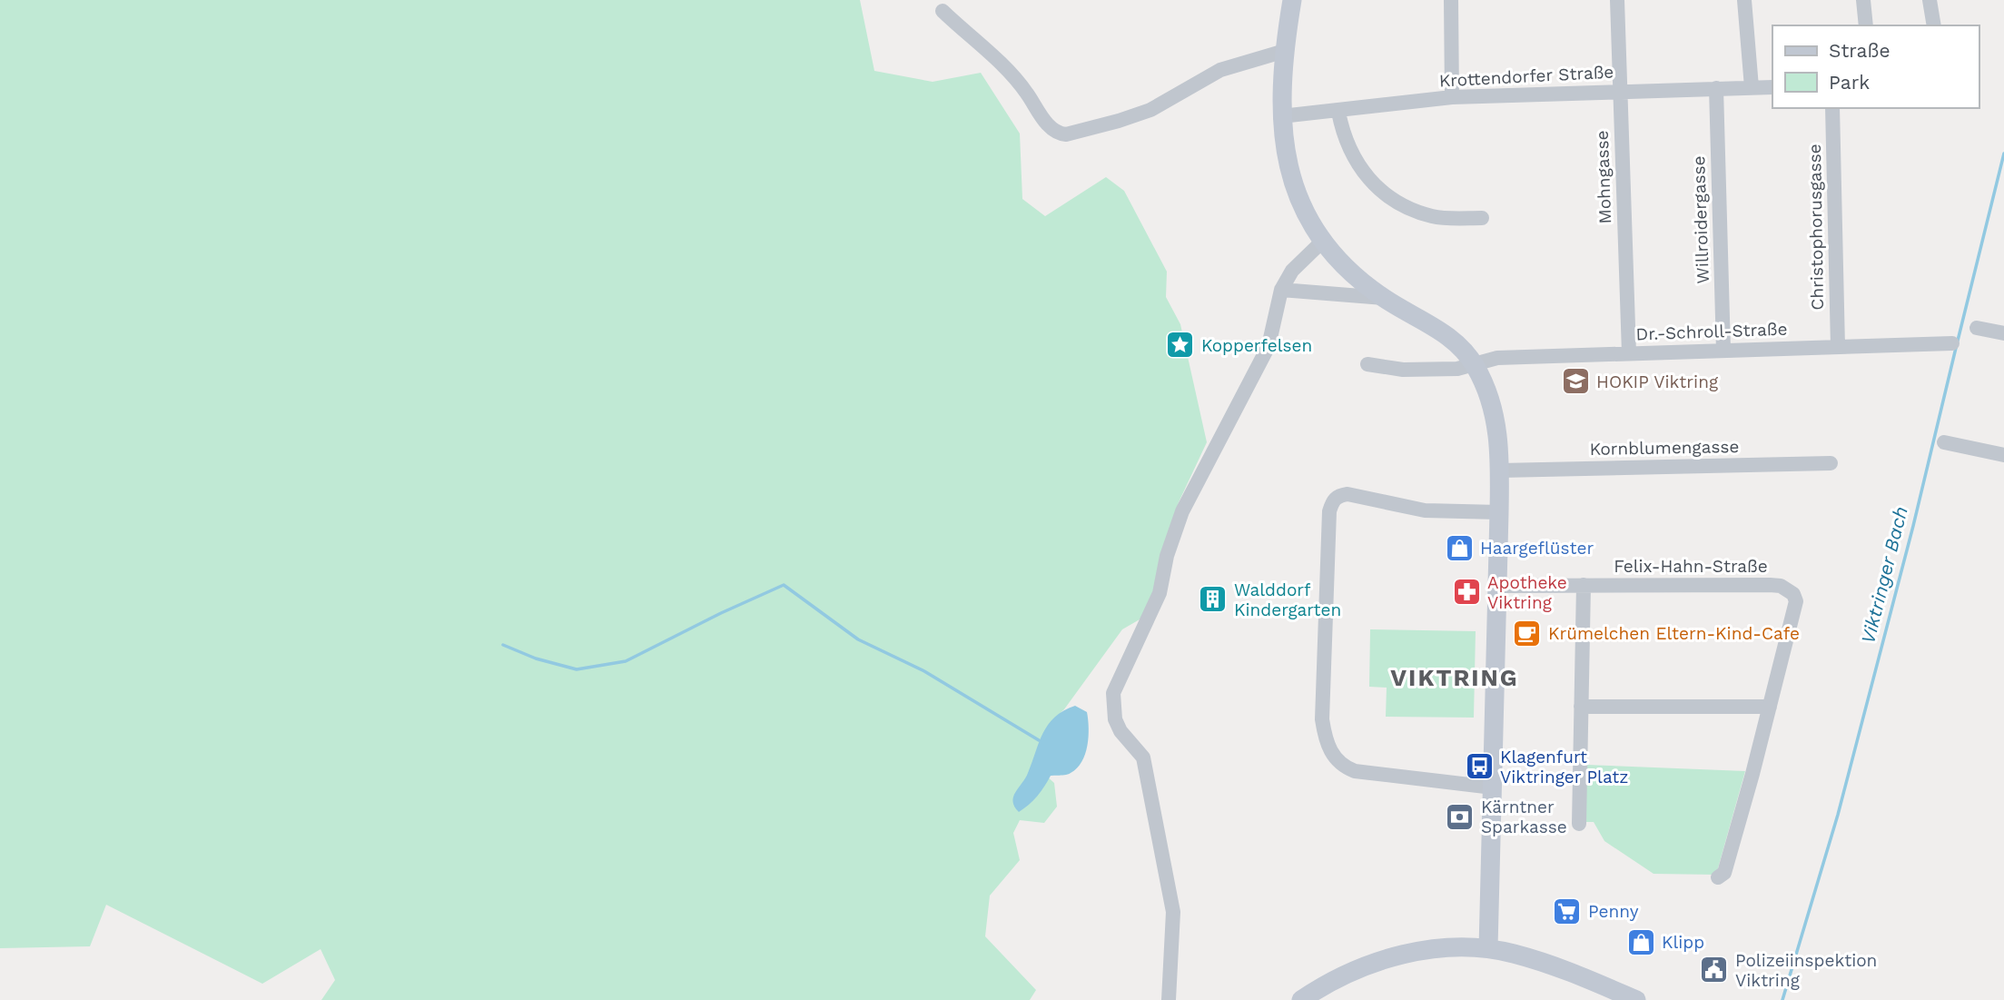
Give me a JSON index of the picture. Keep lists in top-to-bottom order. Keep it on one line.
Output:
{"streets":{"street":["Krottendorfer Straße","Mohngasse","Willroidergasse","Christophorusgasse","Dr.-Schroll-Straße","Kornblumengasse","Felix-Hahn-Straße"]},"crossings":[["Krottendorfer Straße","Mohngasse"],["Krottendorfer Straße","Willroidergasse"],["Mohngasse","Dr.-Schroll-Straße"],["Willroidergasse","Dr.-Schroll-Straße"],["Christophorusgasse","Dr.-Schroll-Straße"]],"districts":["VIKTRING"],"water":["Viktringer Bach"],"places":{"place":["Kopperfelsen"],"school or university":["HOKIP Viktring"],"shop":["Haargeflüster","Klipp"],"pharmacy":["Apotheke Viktring"],"building":["Walddorf Kindergarten"],"cafe":["Krümelchen Eltern-Kind-Cafe"],"bus stop":["Klagenfurt Viktringer Platz"],"bank":["Kärntner Sparkasse"],"supermarket":["Penny"],"public building":["Polizeiinspektion Viktring"]},"legend":["Straße","Park"]}
